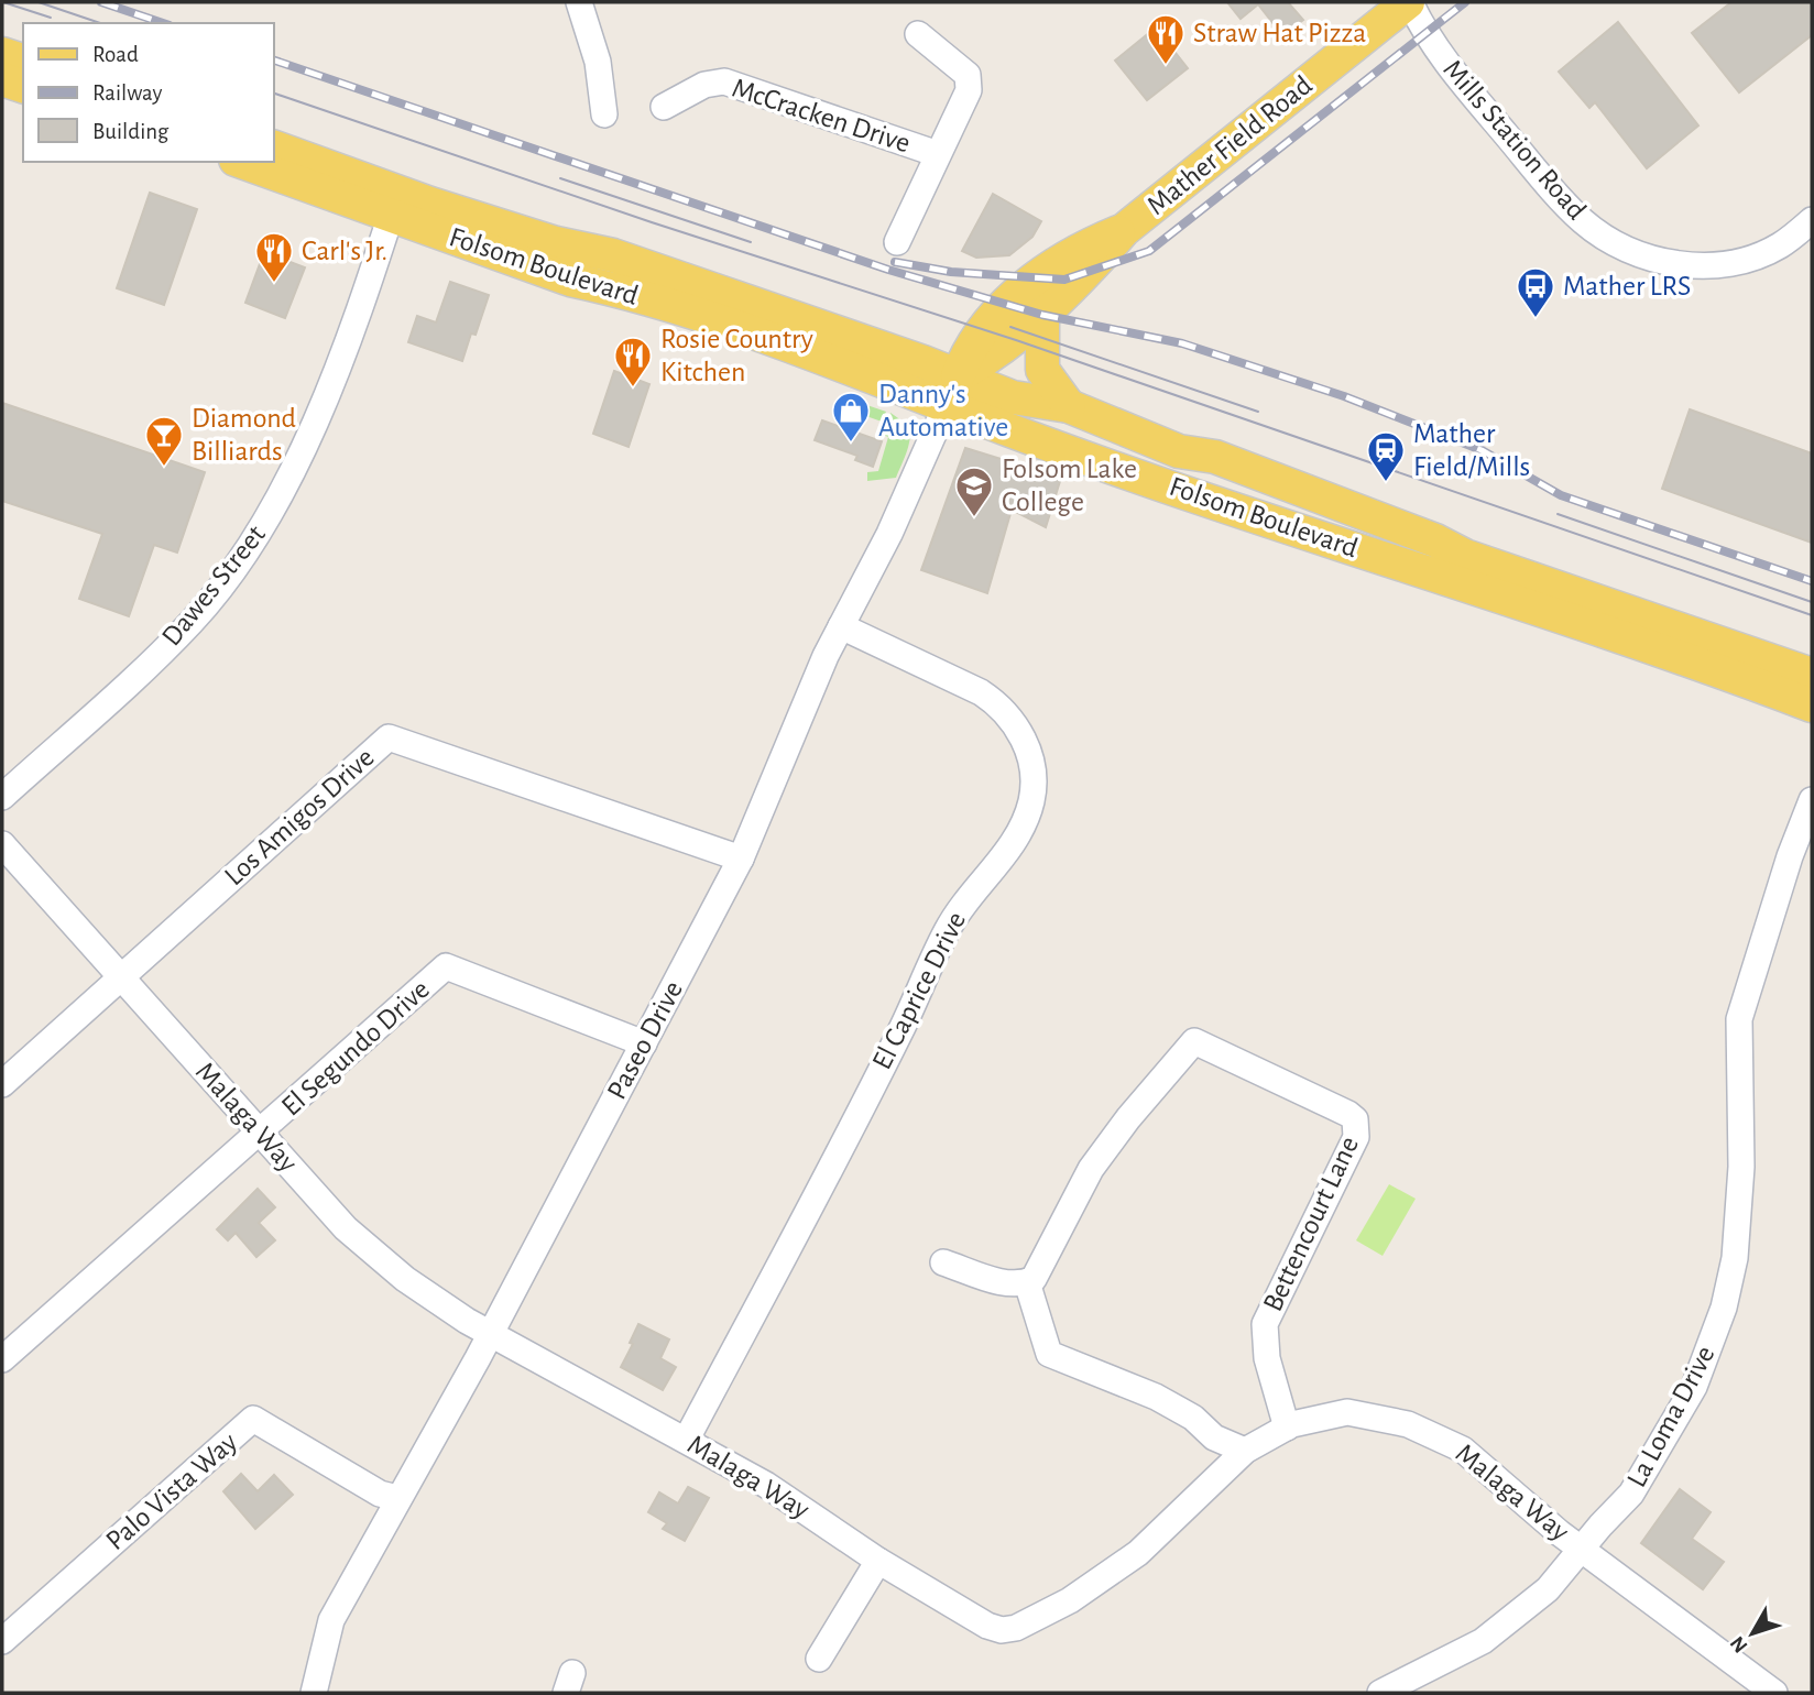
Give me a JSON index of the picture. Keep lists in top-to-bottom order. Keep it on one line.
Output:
{"streets":{"main road":["Mather Field Road","Folsom Boulevard"],"street":["McCracken Drive","Mills Station Road","Dawes Street","Los Amigos Drive","El Caprice Drive","Paseo Drive","El Segundo Drive","Malaga Way","Bettencourt Lane","La Loma Drive","Palo Vista Way"]},"crossings":[["Mills Station Road","Mather Field Road"],["Mather Field Road","Folsom Boulevard"],["Mather Field Road","Paseo Drive"],["Folsom Boulevard","Dawes Street"],["Folsom Boulevard","Paseo Drive"],["Los Amigos Drive","Paseo Drive"],["Los Amigos Drive","Malaga Way"],["El Caprice Drive","Paseo Drive"],["El Caprice Drive","Malaga Way"],["Paseo Drive","El Segundo Drive"],["Paseo Drive","Malaga Way"],["Paseo Drive","Palo Vista Way"],["El Segundo Drive","Malaga Way"],["Malaga Way","Bettencourt Lane"],["Malaga Way","La Loma Drive"]],"places":{"restaurant":["Straw Hat Pizza","Carl's Jr.","Rosie Country Kitchen"],"bus stop":["Mather LRS"],"shop":["Danny's Automative"],"bar":["Diamond Billiards"],"station":["Mather Field/Mills"],"school or university":["Folsom Lake College"]},"legend":["Road","Railway","Building"],"north":"bottom left"}
